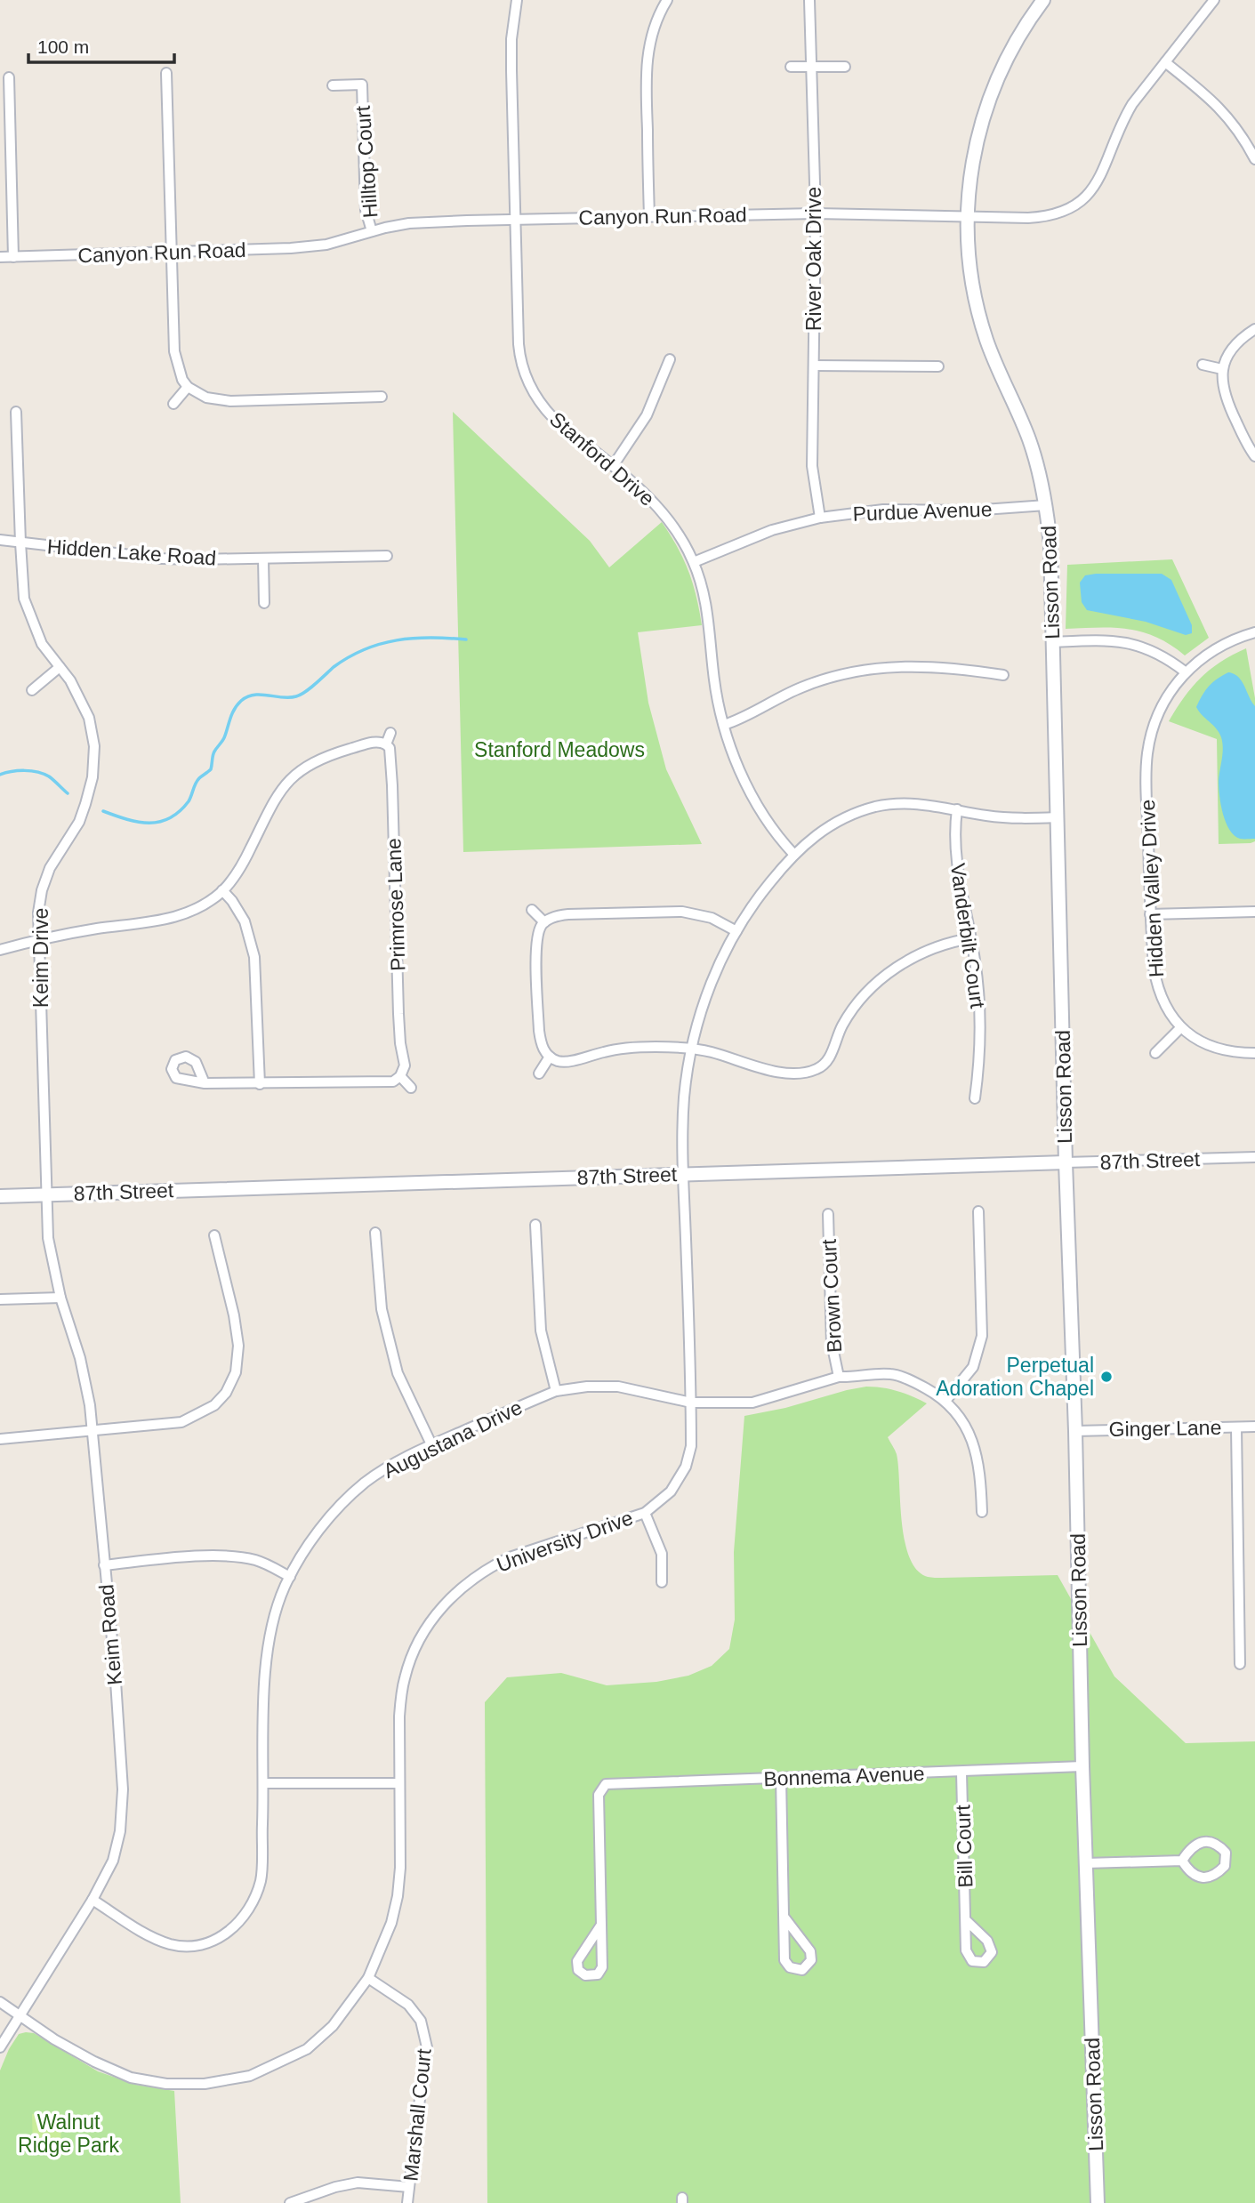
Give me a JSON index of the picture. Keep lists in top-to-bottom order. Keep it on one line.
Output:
{"streets":{"street":["Hilltop Court","Canyon Run Road","River Oak Drive","Stanford Drive","Purdue Avenue","Hidden Lake Road","Lisson Road","Hidden Valley Drive","Primrose Lane","Vanderbilt Court","Keim Drive","87th Street","Brown Court","Ginger Lane","Augustana Drive","University Drive","Keim Road","Bonnema Avenue","Bill Court","Marshall Court"]},"crossings":[["Hilltop Court","Canyon Run Road"],["Canyon Run Road","River Oak Drive"],["Canyon Run Road","Stanford Drive"],["Canyon Run Road","Lisson Road"],["River Oak Drive","Purdue Avenue"],["Stanford Drive","Purdue Avenue"],["Stanford Drive","University Drive"],["Purdue Avenue","Lisson Road"],["Hidden Lake Road","Keim Drive"],["Lisson Road","87th Street"],["Lisson Road","Ginger Lane"],["Lisson Road","University Drive"],["Lisson Road","Bonnema Avenue"],["Vanderbilt Court","University Drive"],["Keim Drive","87th Street"],["Keim Drive","Keim Road"],["87th Street","University Drive"],["87th Street","Keim Road"],["Brown Court","Augustana Drive"],["Augustana Drive","University Drive"],["Augustana Drive","Keim Road"],["University Drive","Keim Road"],["University Drive","Marshall Court"],["Bonnema Avenue","Bill Court"]],"parks":["Stanford Meadows","Walnut Ridge Park"],"places":["Perpetual Adoration Chapel"],"scale_bar":"100 m"}
